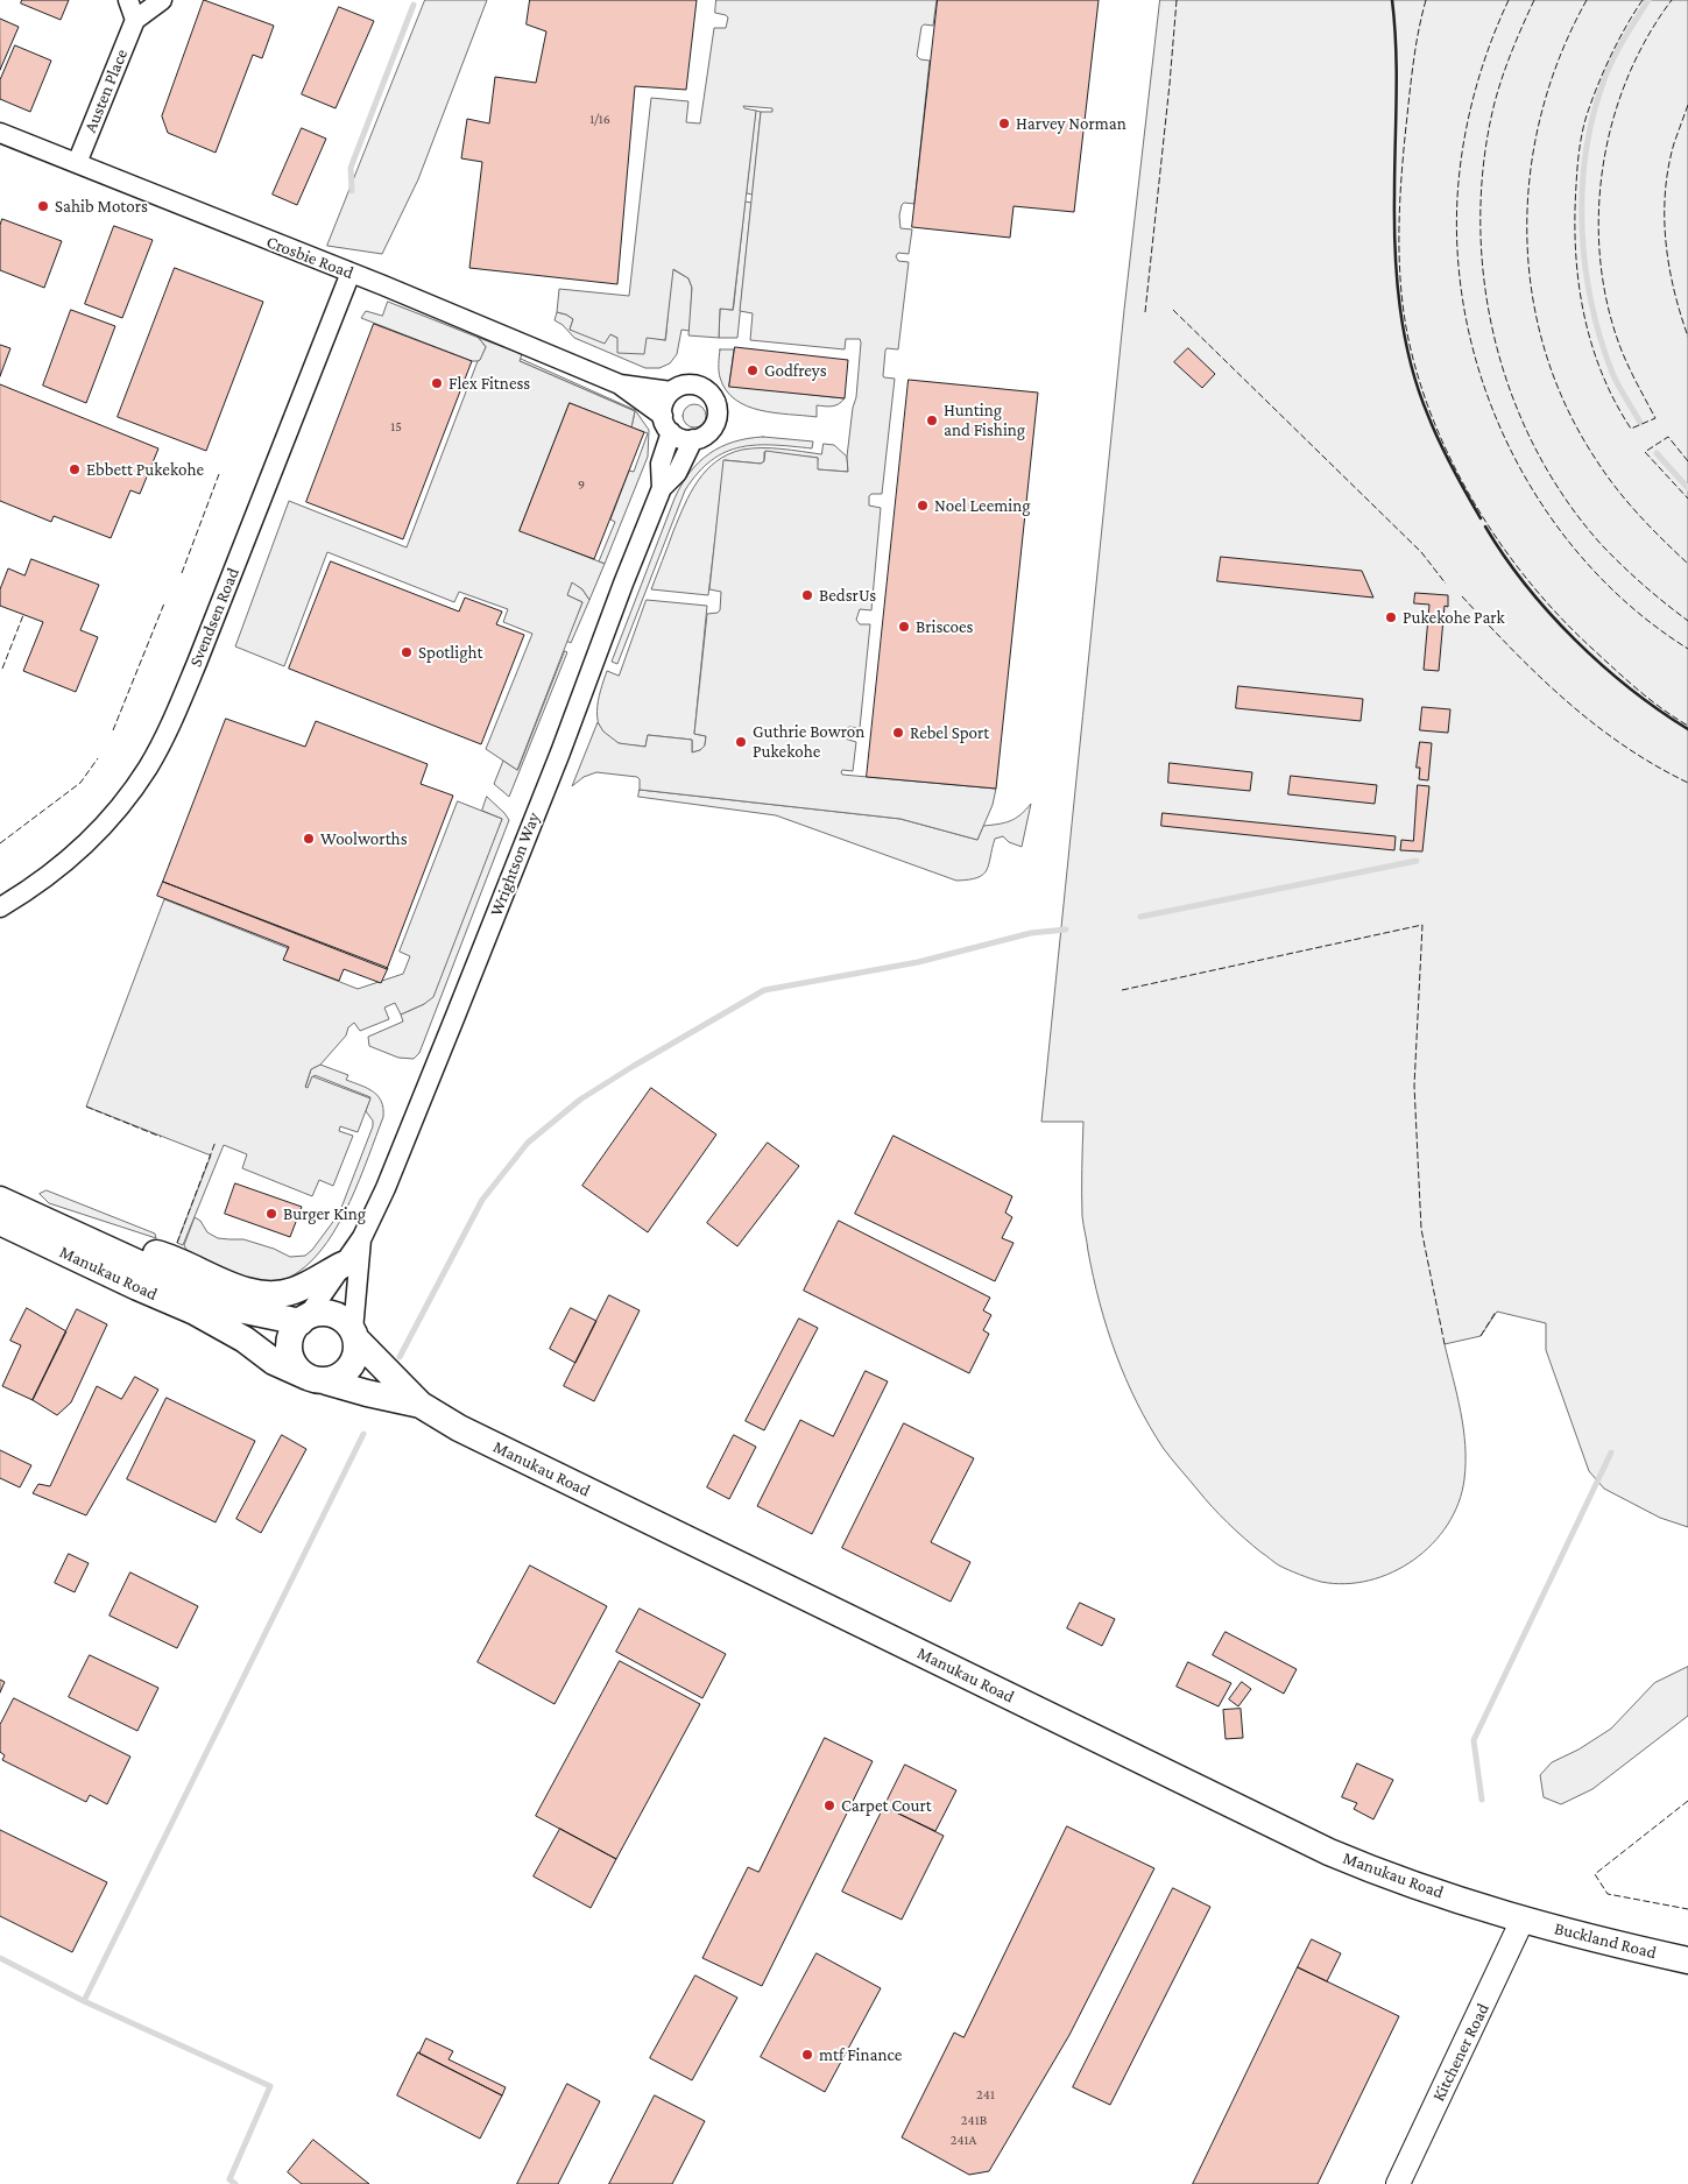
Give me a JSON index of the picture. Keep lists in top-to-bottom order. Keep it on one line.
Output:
{"streets":{"main road":["Manukau Road","Buckland Road"],"street":["Austen Place","Crosbie Road","Svendsen Road","Wrightson Way","Kitchener Road"]},"crossings":[["Austen Place","Crosbie Road"],["Crosbie Road","Svendsen Road"],["Crosbie Road","Wrightson Way"],["Wrightson Way","Manukau Road"],["Manukau Road","Buckland Road"],["Manukau Road","Kitchener Road"],["Buckland Road","Kitchener Road"]],"places":["Harvey Norman","Sahib Motors","Godfreys","Flex Fitness","Hunting and Fishing","Ebbett Pukekohe","Noel Leeming","BedsrUs","Pukekohe Park","Briscoes","Spotlight","Rebel Sport","Guthrie Bowron Pukekohe","Woolworths","Burger King","Carpet Court","mtf Finance"],"house_numbers":["1/16","15","9","241","241B","241A"]}
